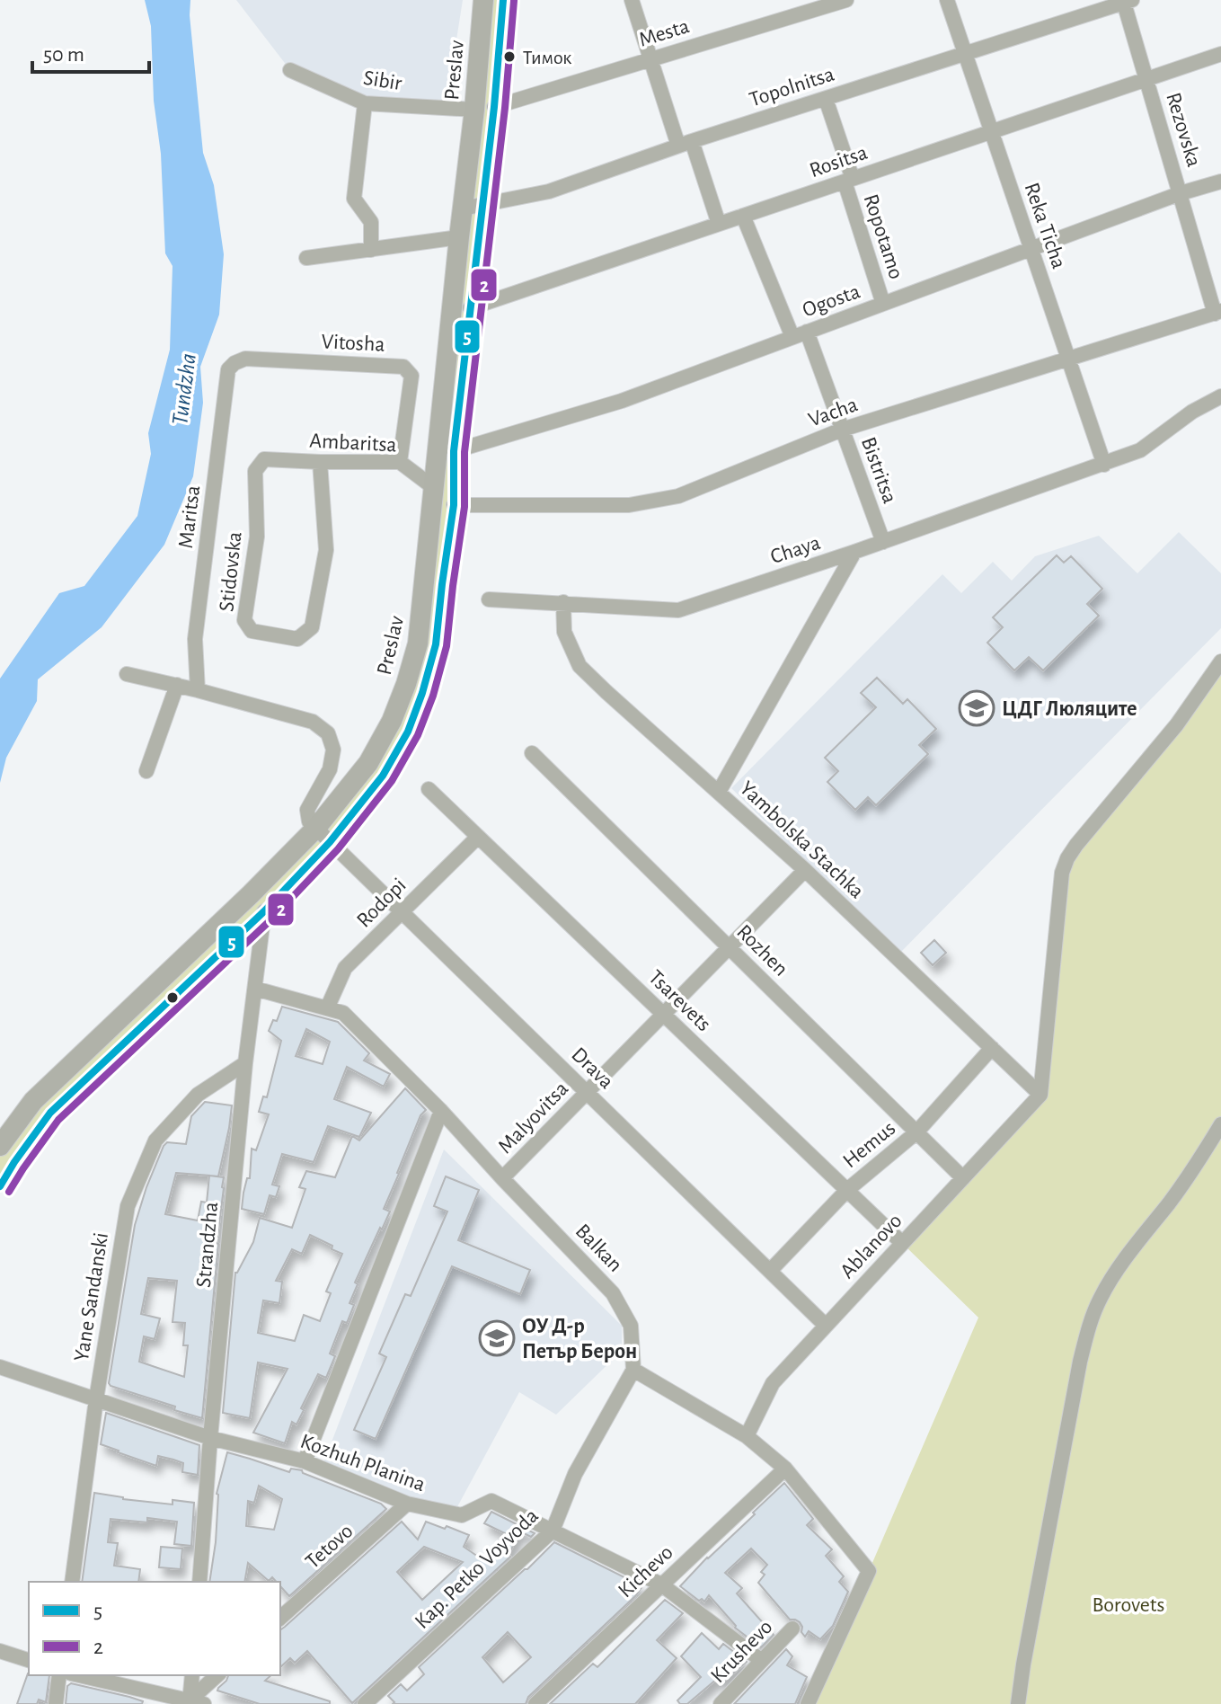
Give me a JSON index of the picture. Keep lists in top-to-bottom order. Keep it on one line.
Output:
{"streets":{"main road":["Preslav"],"street":["Mesta","Sibir","Topolnitsa","Rezovska","Rositsa","Reka Ticha","Ropotamo","Ogosta","Vitosha","Vacha","Ambaritsa","Bistritsa","Maritsa","Chaya","Stidovska","Yambolska Stachka","Rodopi","Rozhen","Tsarevets","Drava","Malyovitsa","Hemus","Strandzha","Ablanovo","Balkan","Yane Sandanski","Kozhuh Planina","Tetovo","Kap. Petko Voyvoda","Kichevo","Krushevo"]},"crossings":[["Mesta","Preslav"],["Mesta","Sibir"],["Preslav","Sibir"],["Preslav","Topolnitsa"],["Preslav","Ambaritsa"],["Preslav","Drava"],["Topolnitsa","Rezovska"],["Topolnitsa","Reka Ticha"],["Topolnitsa","Ropotamo"],["Rezovska","Rositsa"],["Rezovska","Ogosta"],["Rezovska","Vacha"],["Rositsa","Reka Ticha"],["Rositsa","Ropotamo"],["Rositsa","Bistritsa"],["Reka Ticha","Ogosta"],["Reka Ticha","Vacha"],["Reka Ticha","Chaya"],["Ropotamo","Ogosta"],["Ogosta","Bistritsa"],["Vitosha","Ambaritsa"],["Vitosha","Maritsa"],["Vacha","Bistritsa"],["Ambaritsa","Stidovska"],["Bistritsa","Chaya"],["Chaya","Yambolska Stachka"],["Yambolska Stachka","Malyovitsa"],["Yambolska Stachka","Hemus"],["Yambolska Stachka","Ablanovo"],["Rodopi","Tsarevets"],["Rodopi","Drava"],["Rodopi","Balkan"],["Rozhen","Malyovitsa"],["Rozhen","Hemus"],["Rozhen","Ablanovo"],["Tsarevets","Malyovitsa"],["Tsarevets","Hemus"],["Tsarevets","Ablanovo"],["Drava","Malyovitsa"],["Drava","Hemus"],["Drava","Ablanovo"],["Malyovitsa","Balkan"],["Strandzha","Balkan"],["Strandzha","Yane Sandanski"],["Strandzha","Kozhuh Planina"],["Balkan","Kap. Petko Voyvoda"],["Yane Sandanski","Kozhuh Planina"],["Kozhuh Planina","Tetovo"],["Kozhuh Planina","Kap. Petko Voyvoda"],["Kozhuh Planina","Kichevo"],["Kozhuh Planina","Krushevo"]],"water":["Tundzha"],"parks":["Borovets"],"places":{"other":["Тимок"],"school or university":["ЦДГ Люляците","ОУ Д-р Петър Берон"]},"lines":["transit line 5","transit line 2"],"legend":["5","2"],"scale_bar":"50 m"}
